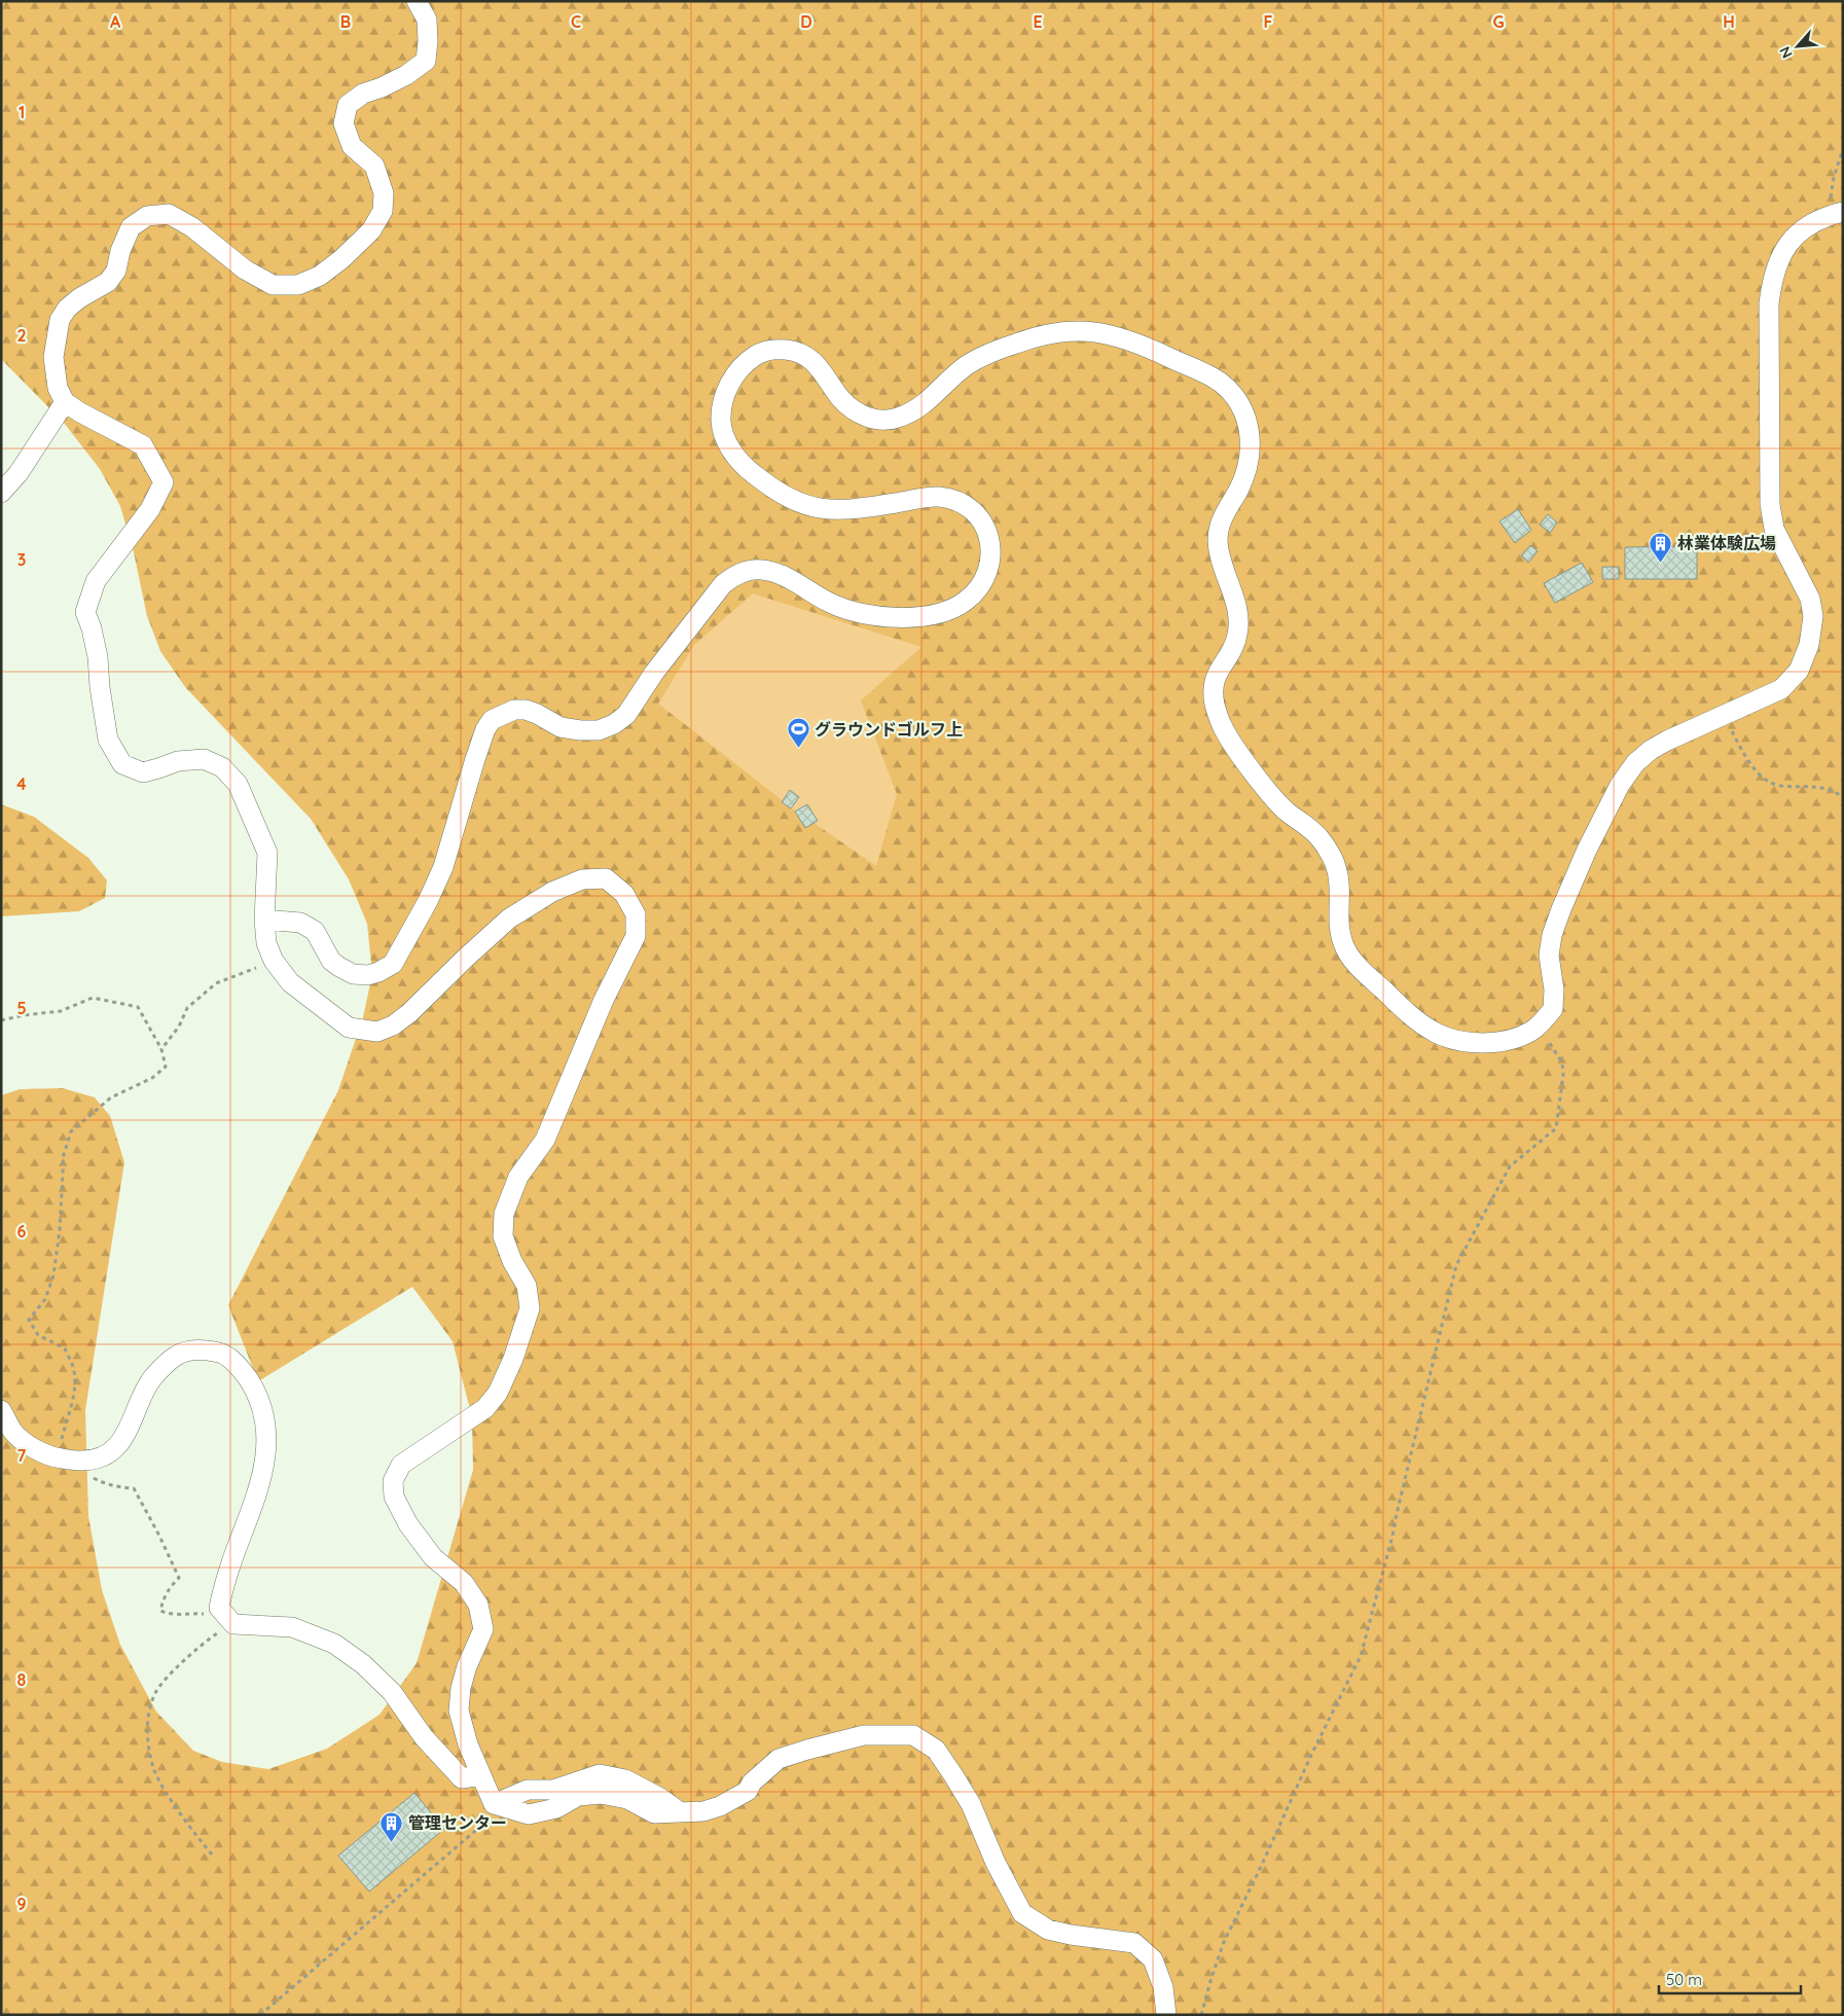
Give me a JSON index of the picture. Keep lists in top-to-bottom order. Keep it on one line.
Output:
{"places":{"building":["林業体験広場","管理センター"],"sports":["グラウンドゴルフ上"]},"scale_bar":"50 m","north":"bottom left","grid":{"columns":["A","B","C","D","E","F","G","H"],"rows":["1","2","3","4","5","6","7","8","9"]}}
